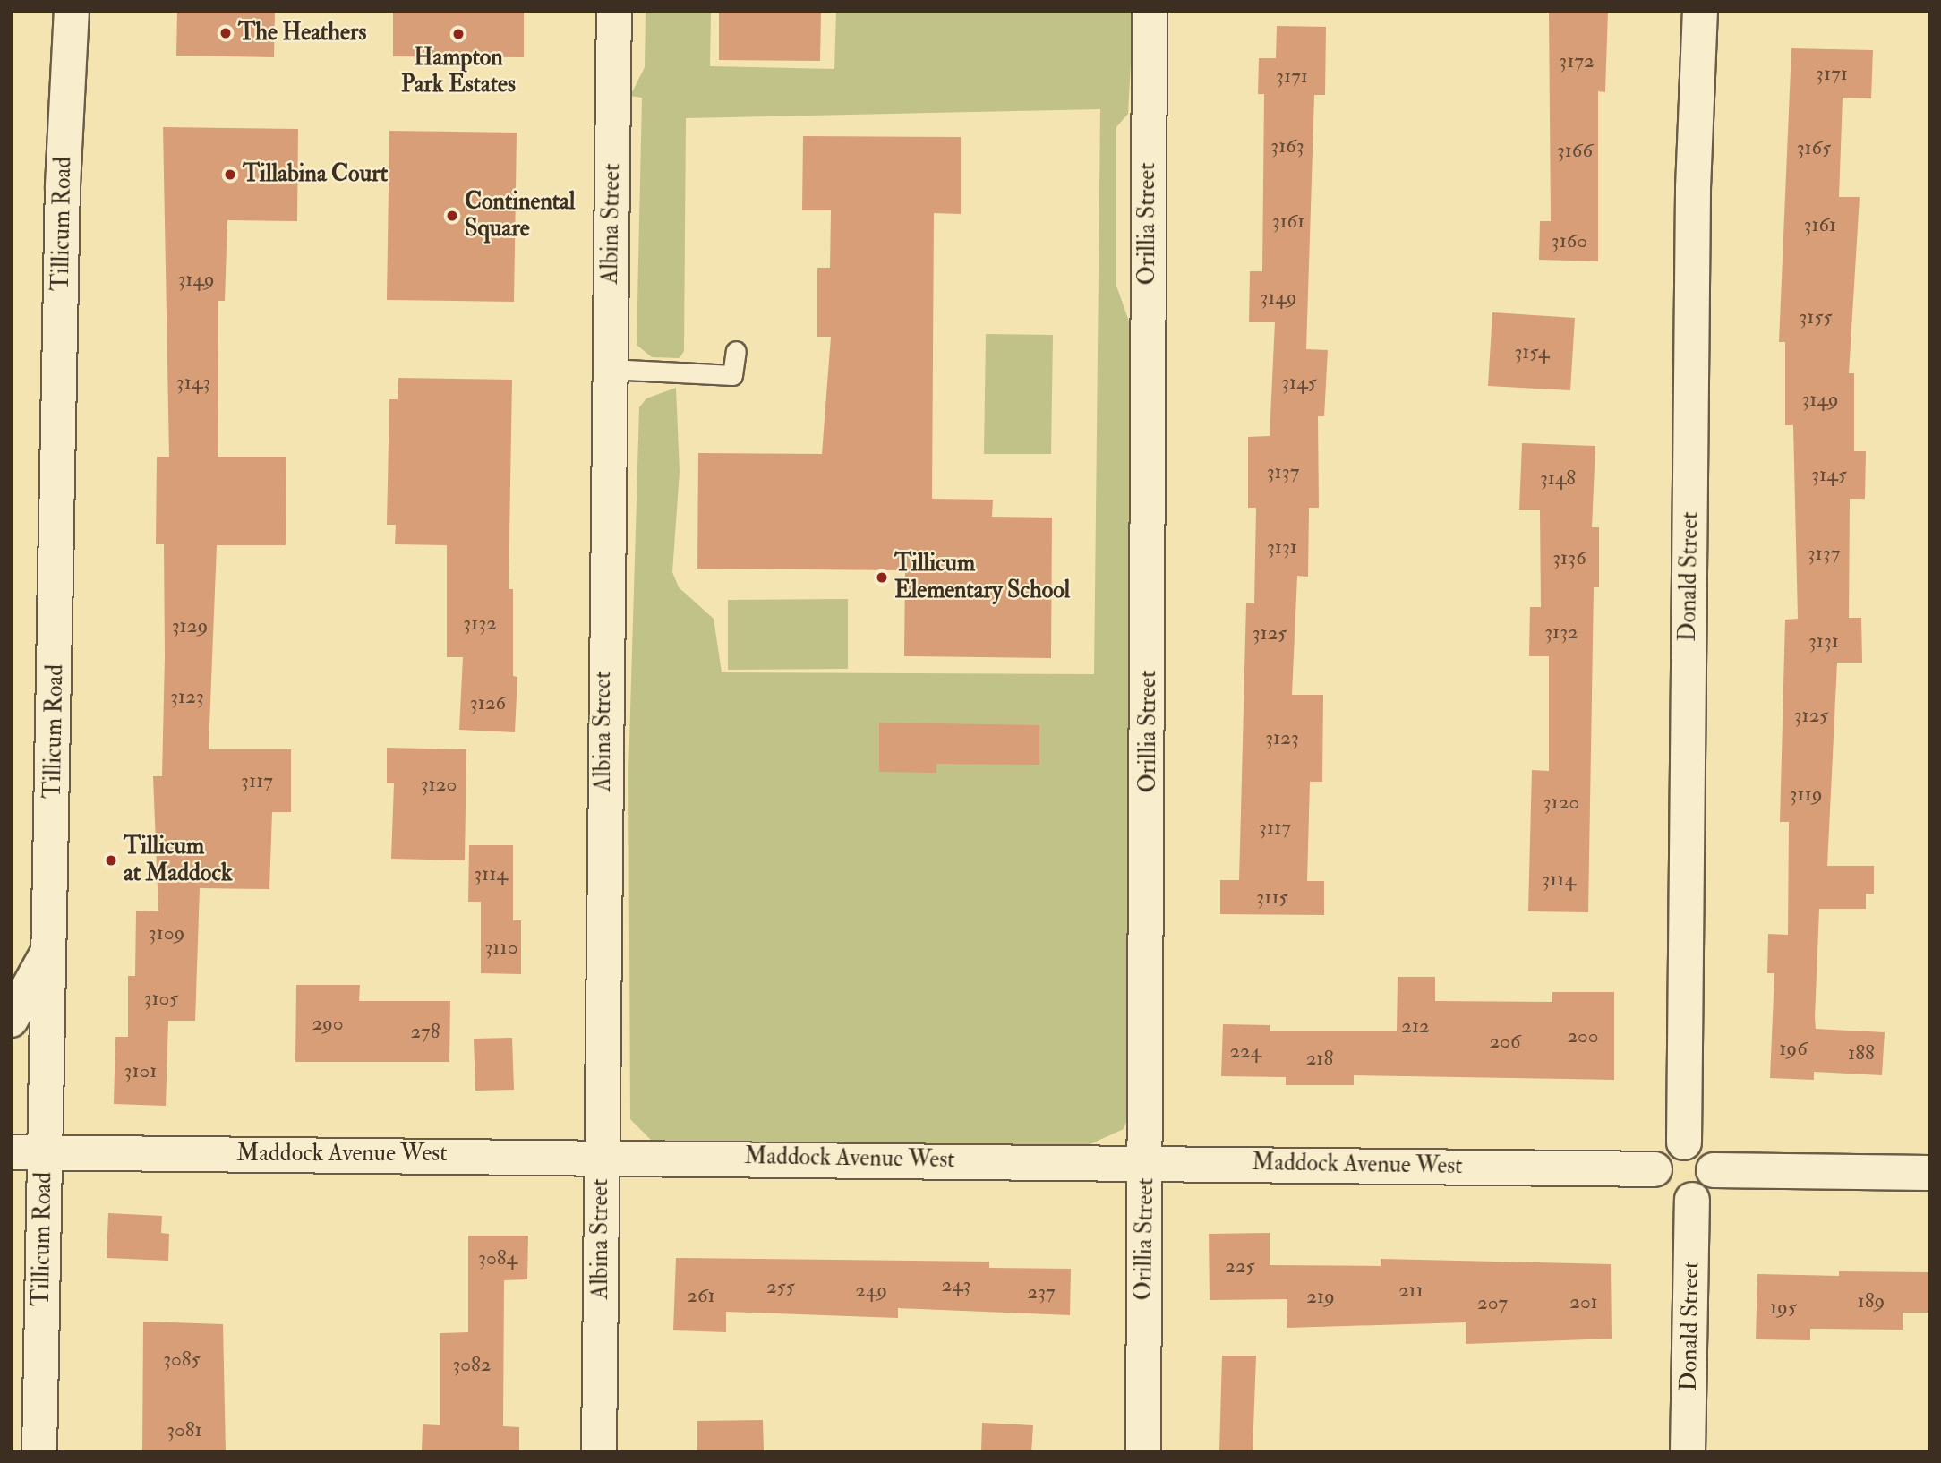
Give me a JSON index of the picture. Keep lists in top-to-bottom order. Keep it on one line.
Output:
{"streets":{"street":["Tillicum Road","Albina Street","Orillia Street","Donald Street","Maddock Avenue West"]},"crossings":[["Tillicum Road","Maddock Avenue West"],["Albina Street","Maddock Avenue West"],["Orillia Street","Maddock Avenue West"],["Donald Street","Maddock Avenue West"]],"places":["The Heathers","Hampton Park Estates","Tillabina Court","Continental Square","Tillicum Elementary School","Tillicum at Maddock"],"house_numbers":["3172","3171","3171","3163","3165","3166","3161","3161","3160","3149","3149","3155","3154","3143","3145","3149","3137","3145","3148","3131","3137","3136","3132","3129","3132","3125","3131","3123","3126","3125","3123","3117","3120","3119","3120","3117","3114","3114","3115","3109","3110","3105","290","212","278","200","206","196","224","188","218","3101","3084","225","243","255","249","211","237","261","219","189","201","207","195","3085","3082","3081"]}
